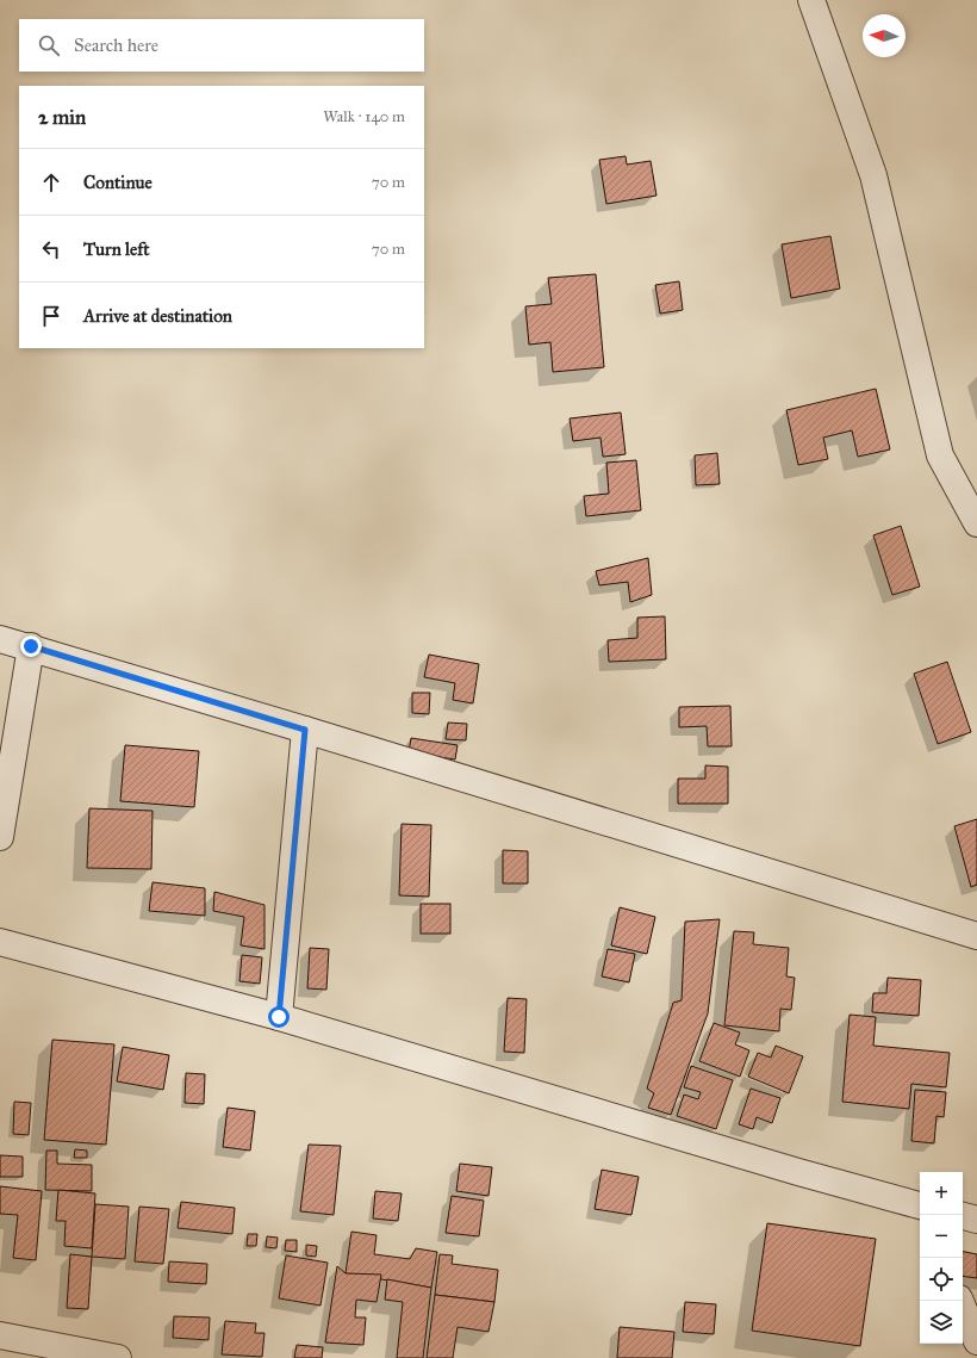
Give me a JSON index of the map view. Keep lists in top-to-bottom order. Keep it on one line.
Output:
{"north":"left","page":{"search":"Search here","heading":["2 min","Walk · 140 m"],"list":[["Continue","70 m"],["Turn left","70 m"],"Arrive at destination"],"map_buttons":["+","−"]}}
